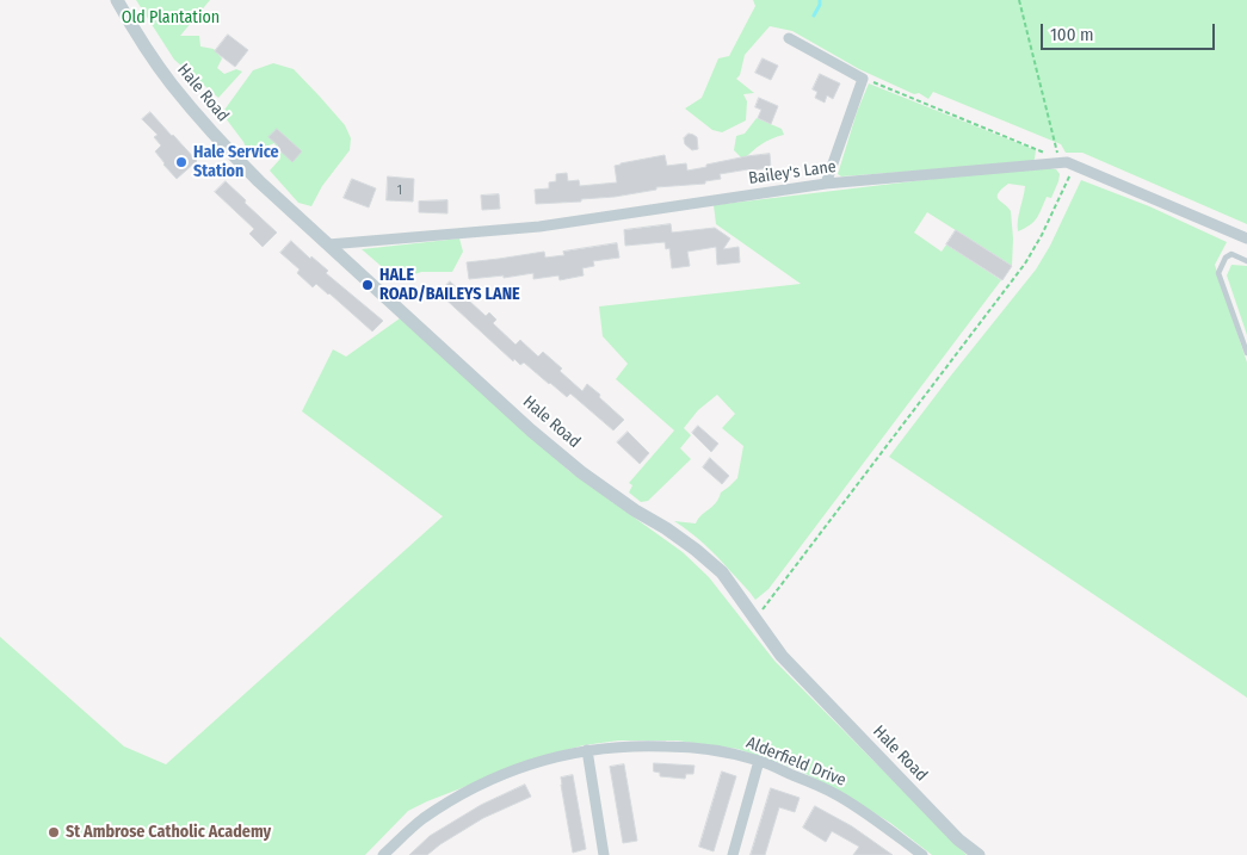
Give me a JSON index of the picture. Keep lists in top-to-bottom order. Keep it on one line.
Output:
{"streets":{"street":["Hale Road","Bailey's Lane","Alderfield Drive"]},"crossings":[["Hale Road","Bailey's Lane"]],"parks":["Old Plantation"],"places":["Hale Service Station","HALE ROAD/BAILEYS LANE","St Ambrose Catholic Academy"],"house_numbers":["1"],"scale_bar":"100 m"}
